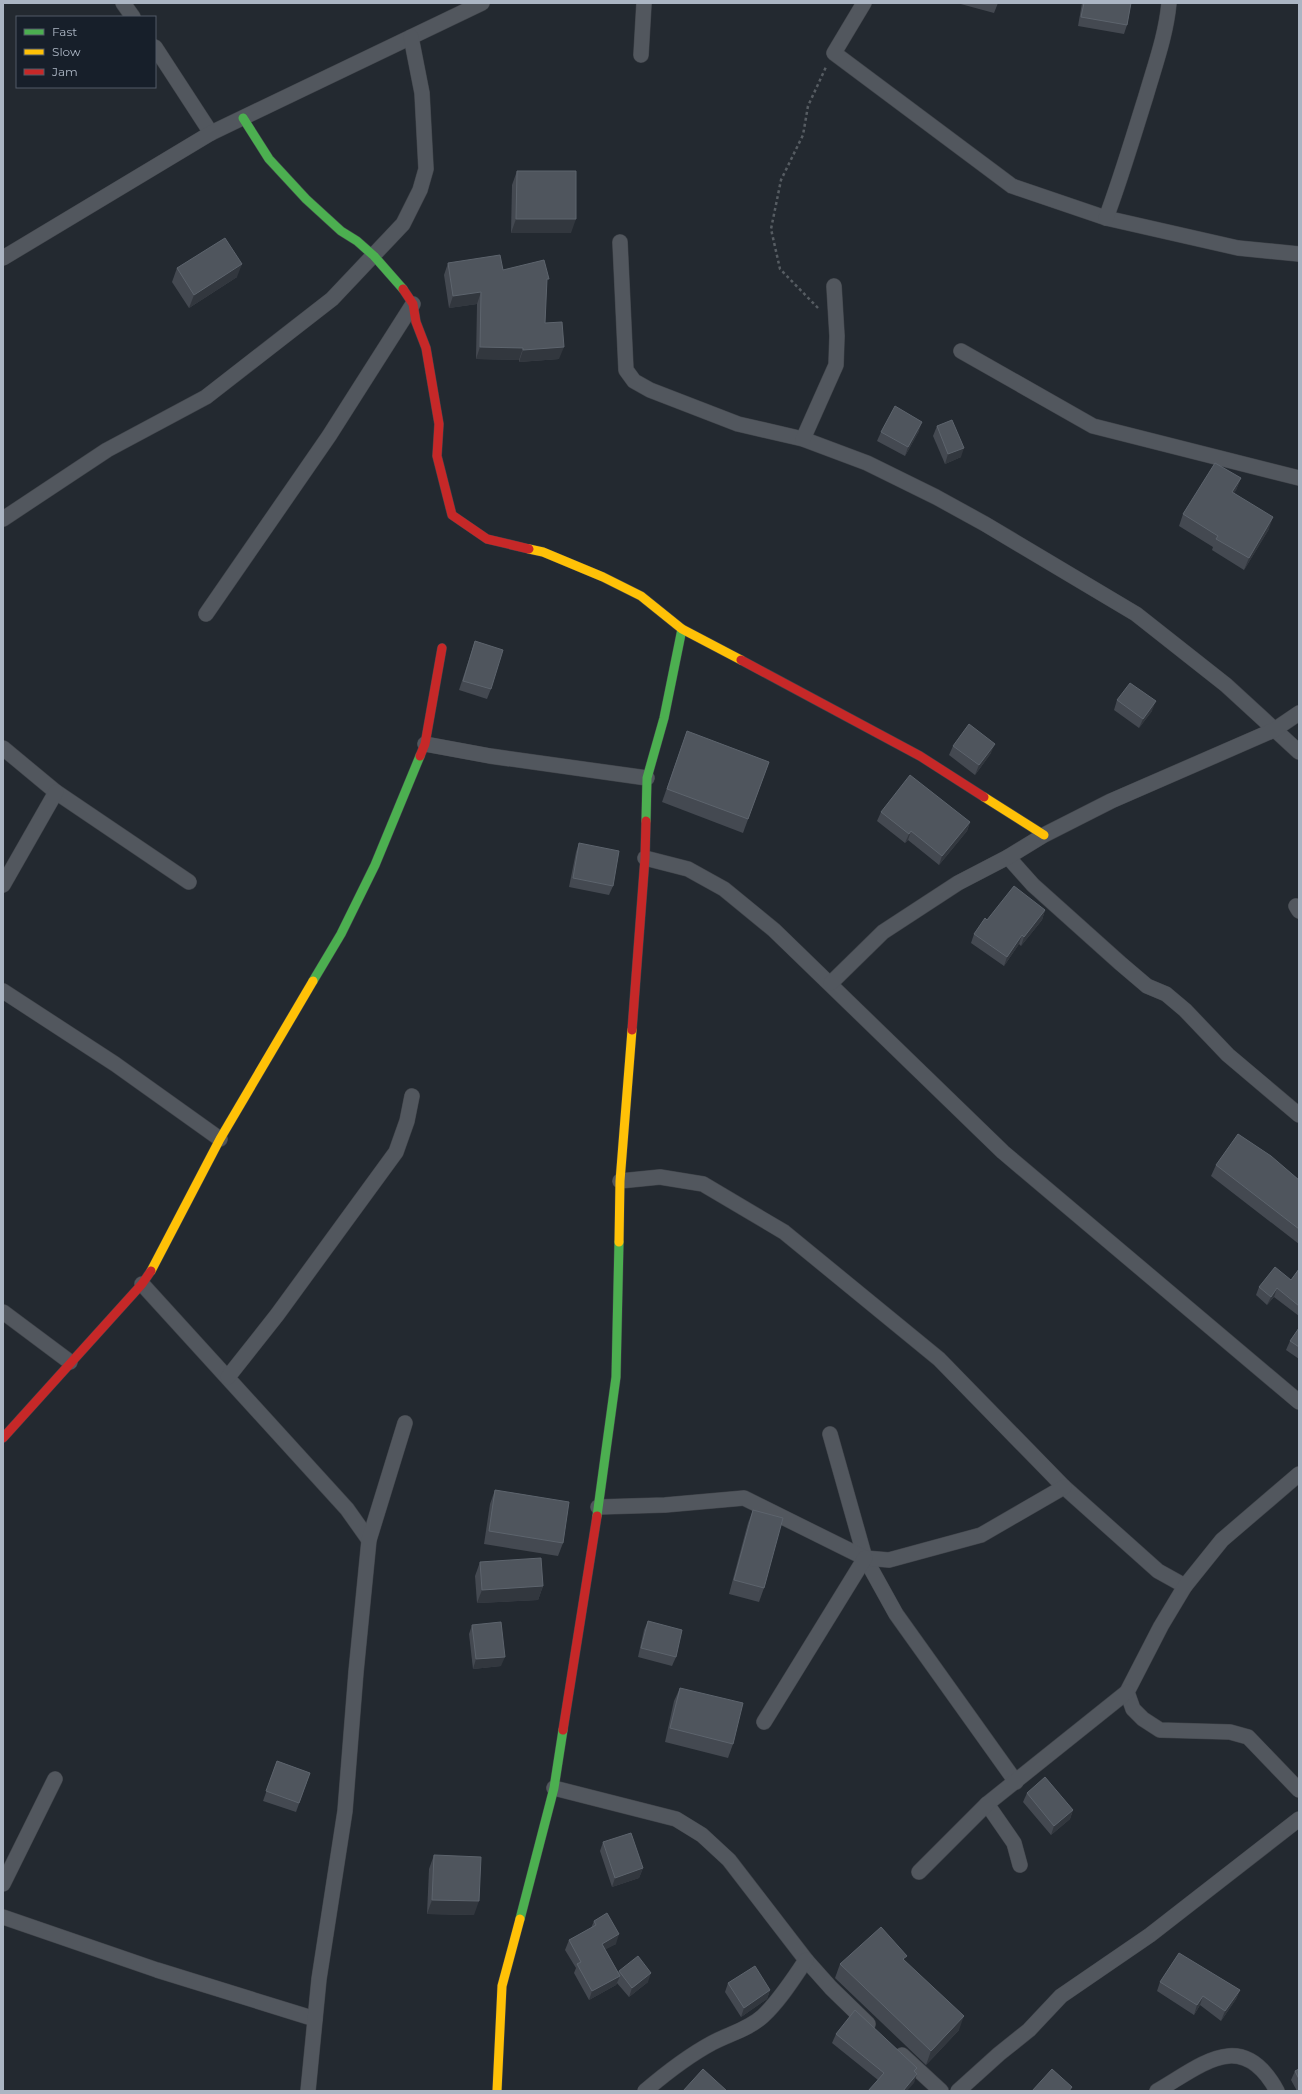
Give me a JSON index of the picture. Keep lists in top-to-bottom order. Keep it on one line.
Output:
{"legend":["Fast","Slow","Jam"]}
